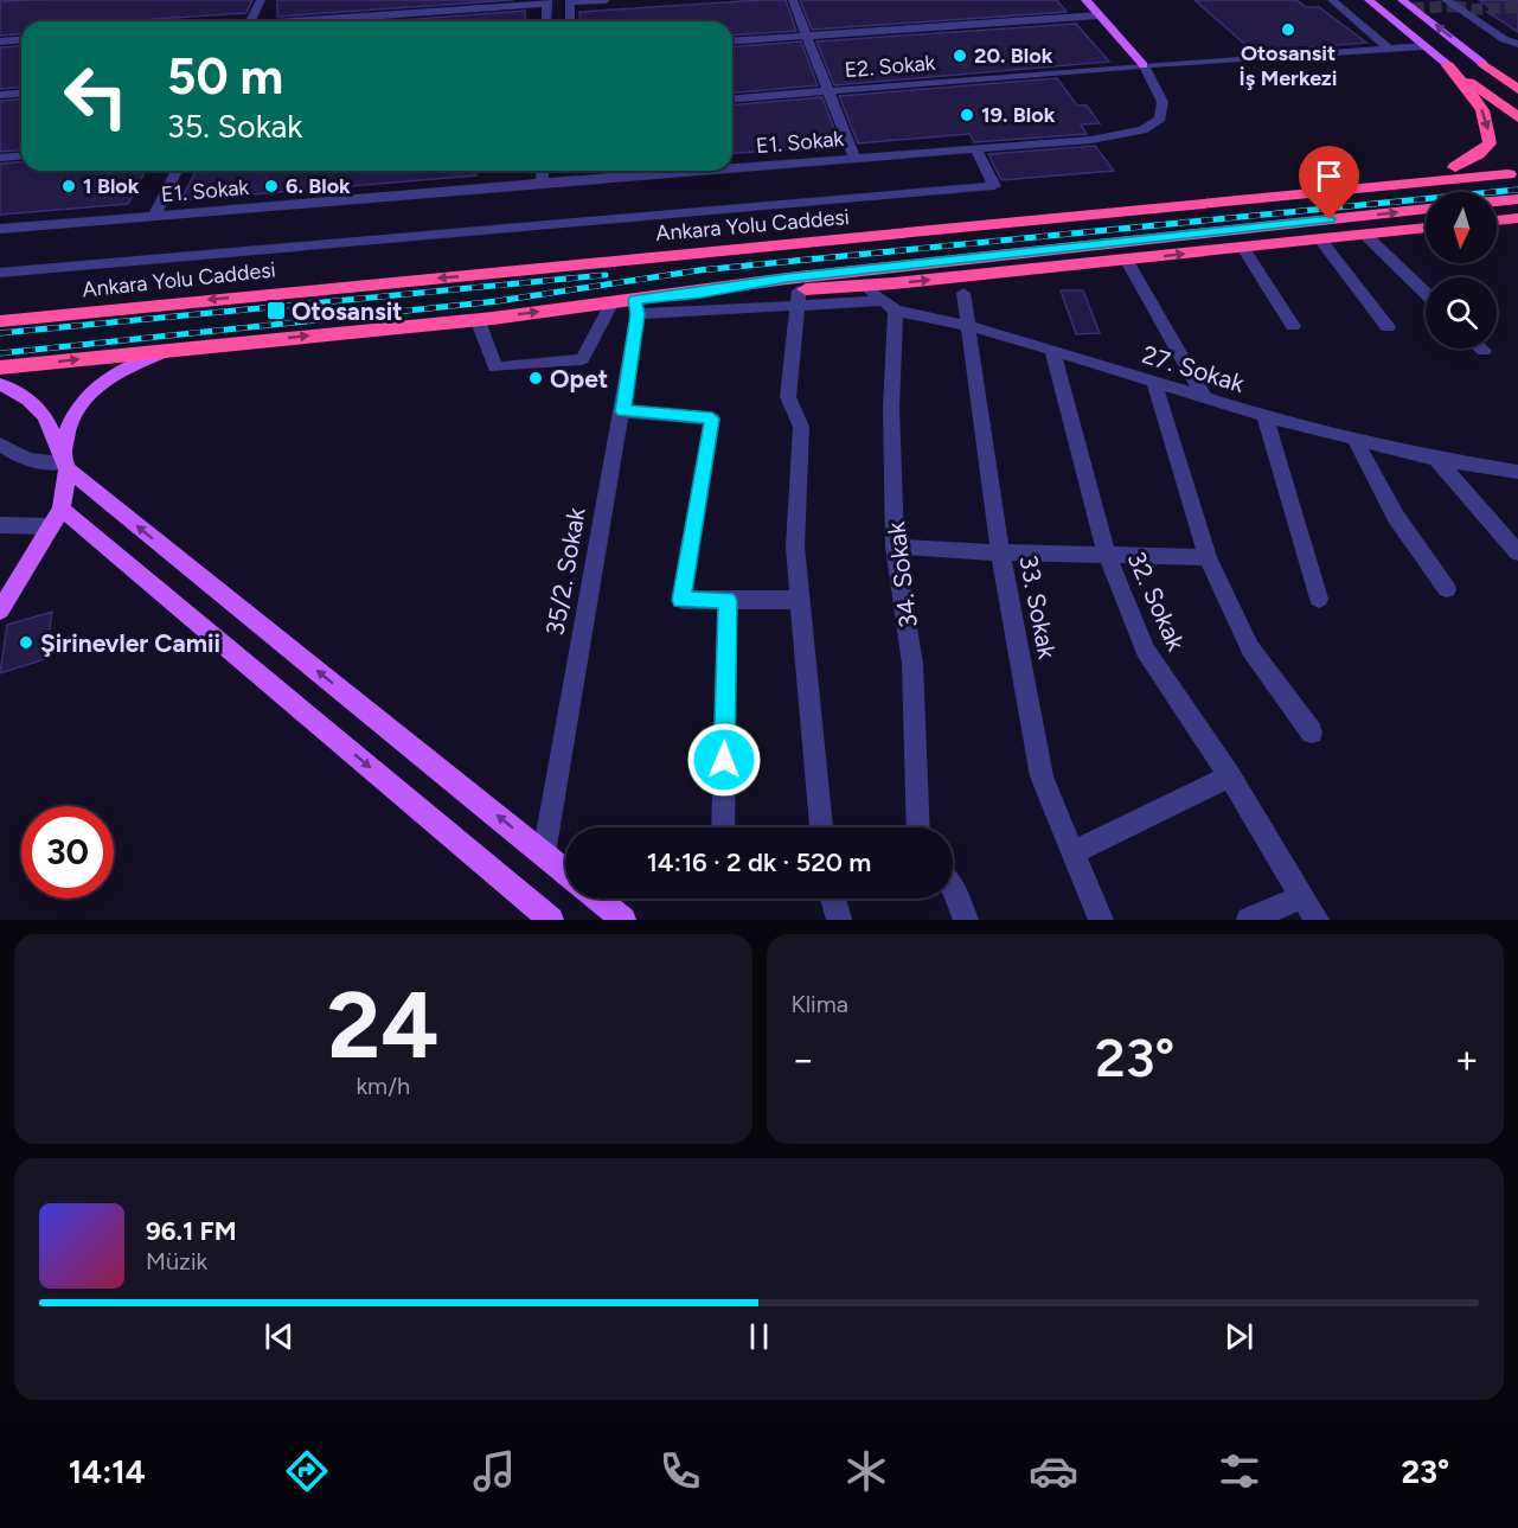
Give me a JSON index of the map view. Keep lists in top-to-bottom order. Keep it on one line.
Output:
{"streets":{"highway":["Ankara Yolu Caddesi"],"street":["E2. Sokak","E1. Sokak","27. Sokak","35/2. Sokak","34. Sokak","32. Sokak","33. Sokak"]},"crossings":[["E2. Sokak","E1. Sokak"],["27. Sokak","34. Sokak"],["27. Sokak","32. Sokak"],["27. Sokak","33. Sokak"]],"places":{"other":["Otosansit İş Merkezi","20. Blok","19. Blok","1 Blok","6. Blok","Opet","Şirinevler Camii"],"transit":["Otosansit"]},"north":"bottom","page":{"turn":["50 m","35. Sokak"],"limit":"30","trip":"14:16 · 2 dk · 520 m","tile":[["24","km/h"],"Klima"],"heat":["−","23°","+"],"song":["96.1 FM","Müzik"],"tabs":["14:14","23°"]}}
